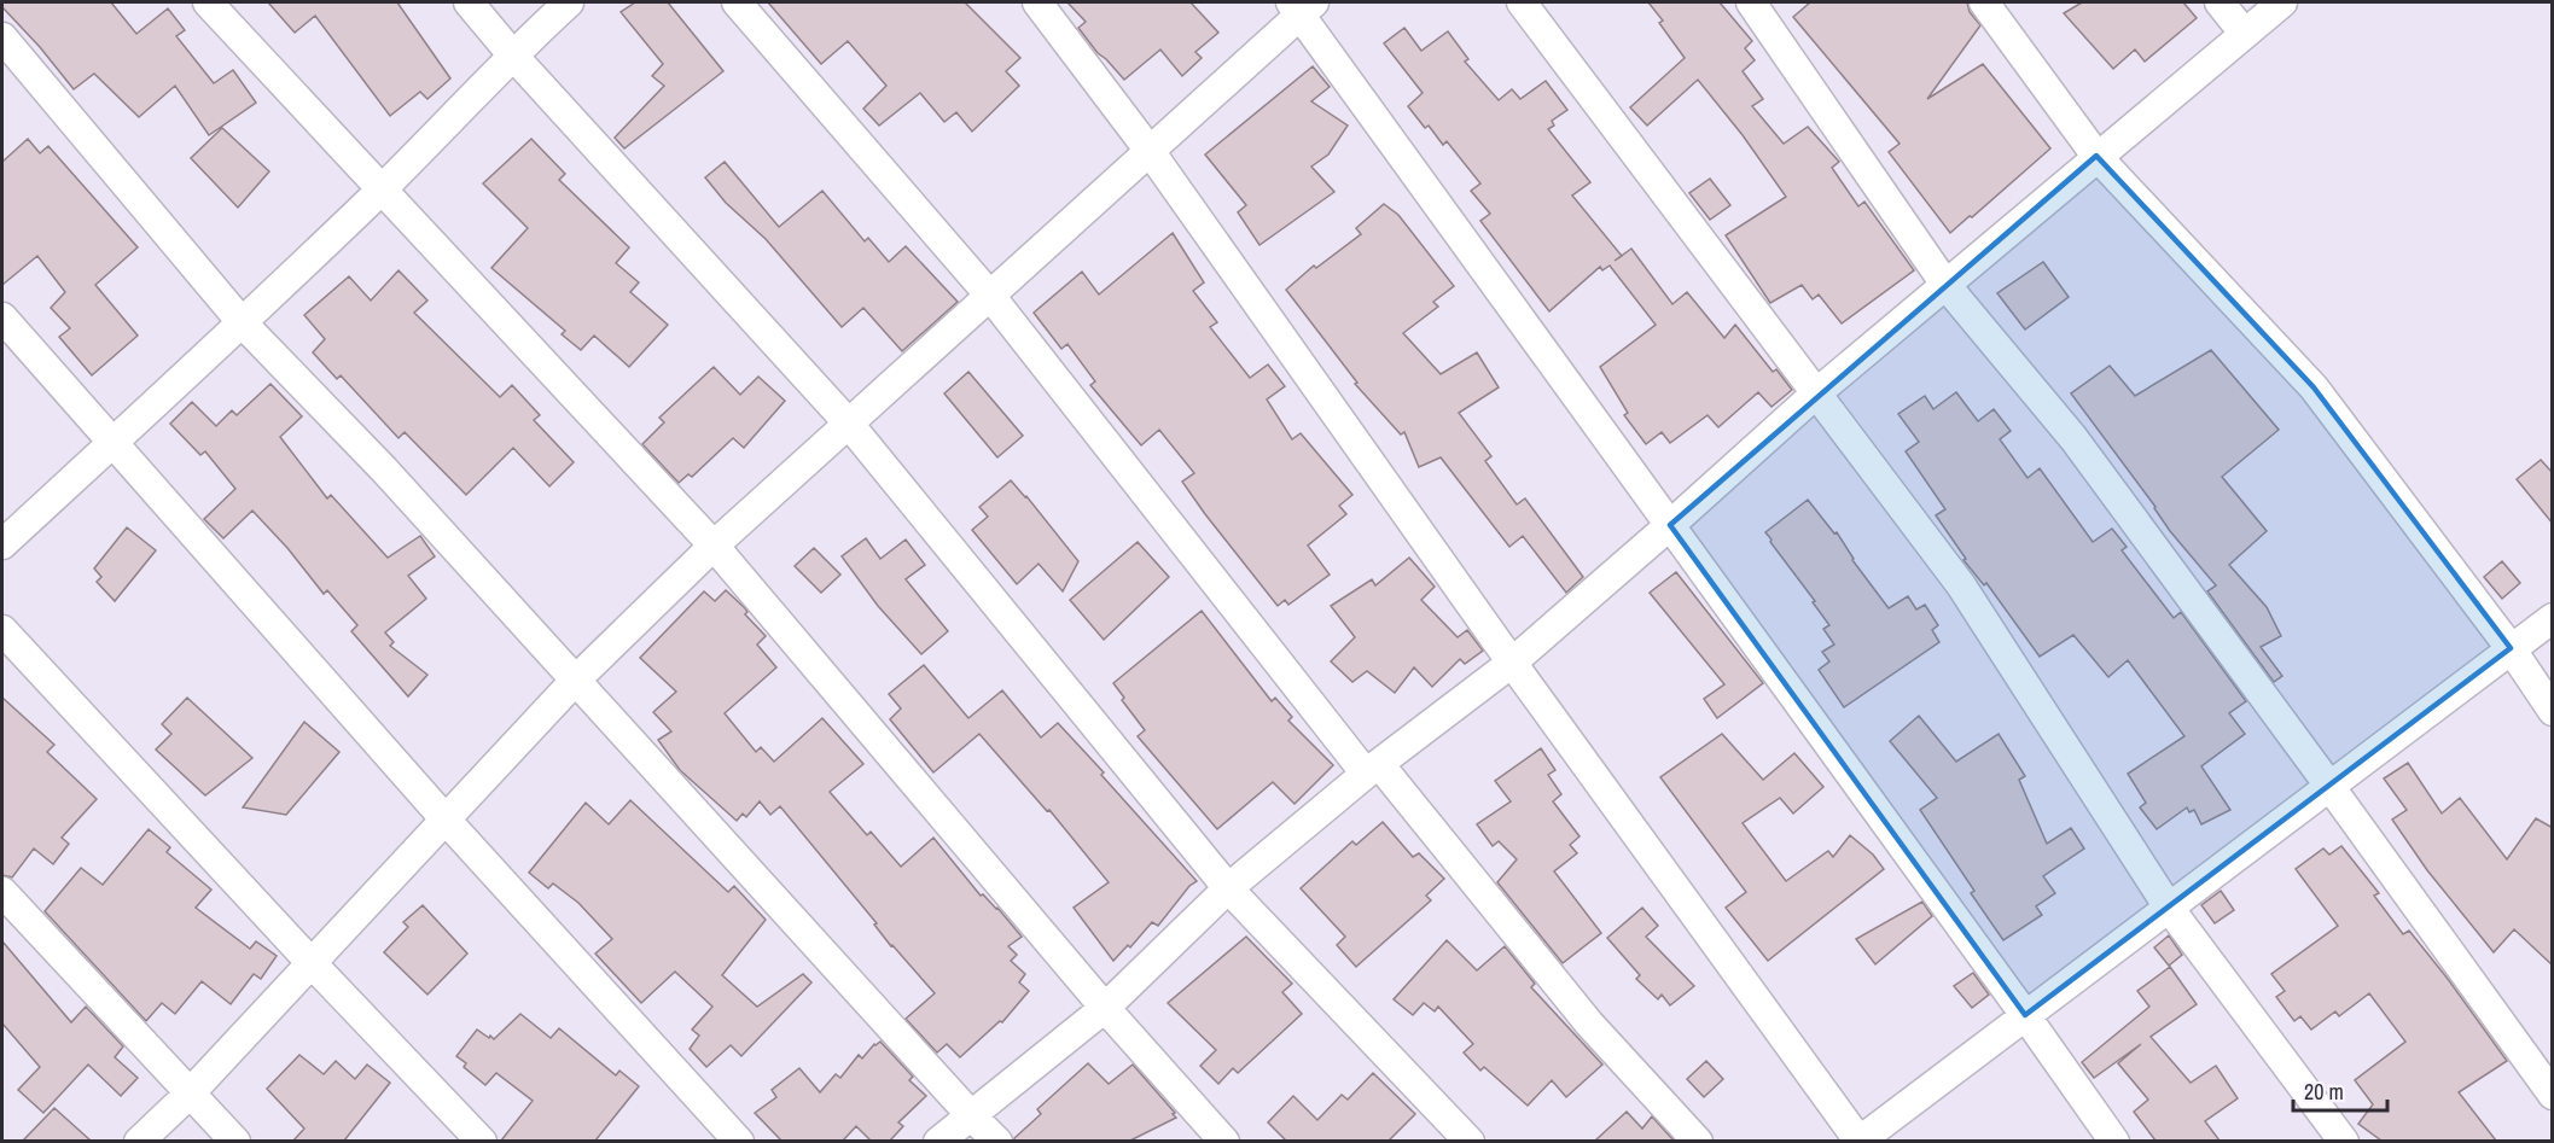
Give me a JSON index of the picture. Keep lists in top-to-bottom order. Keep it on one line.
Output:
{"scale_bar":"20 m"}
